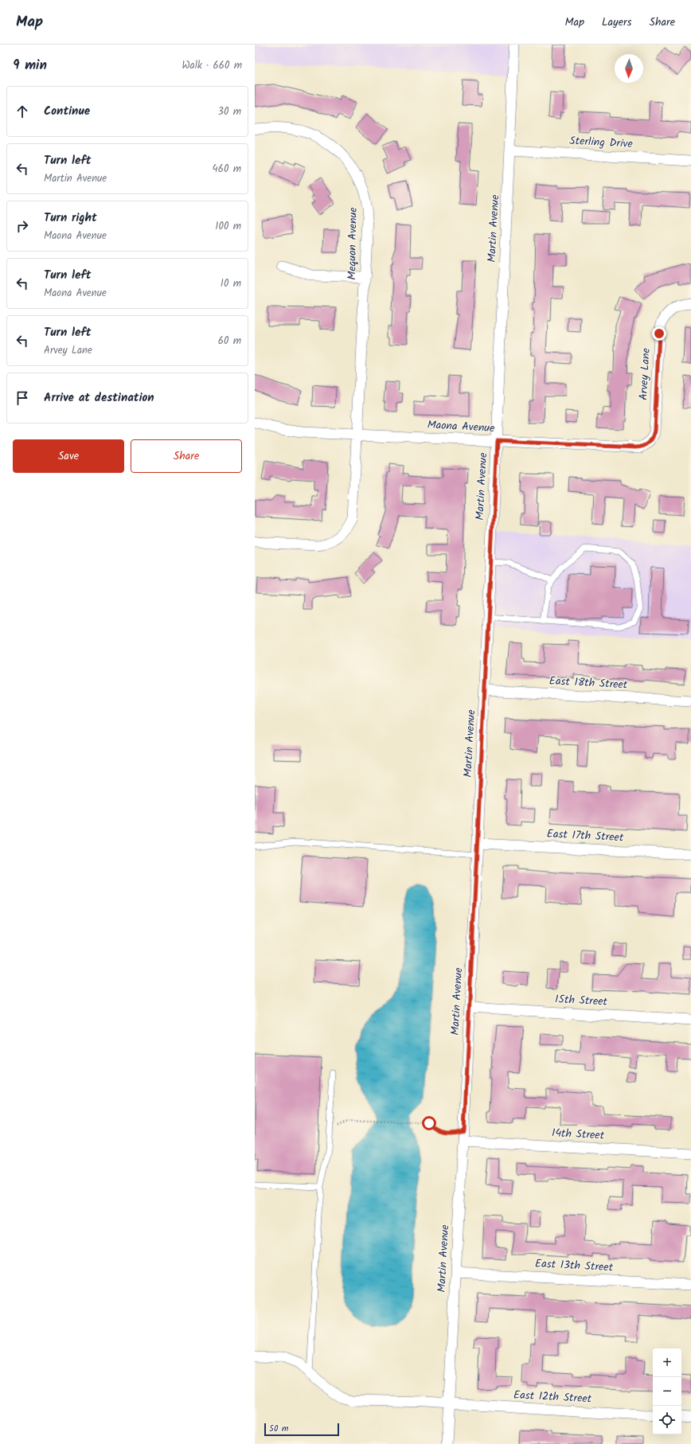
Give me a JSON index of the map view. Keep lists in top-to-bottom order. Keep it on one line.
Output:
{"streets":{"street":["Sterling Drive","Martin Avenue","Mequon Avenue","Arvey Lane","Maona Avenue","East 18th Street","East 17th Street","15th Street","14th Street","East 13th Street","East 12th Street"]},"crossings":[["Sterling Drive","Martin Avenue"],["Martin Avenue","Maona Avenue"],["Martin Avenue","East 18th Street"],["Martin Avenue","East 17th Street"],["Martin Avenue","15th Street"],["Martin Avenue","14th Street"],["Martin Avenue","East 13th Street"],["Martin Avenue","East 12th Street"],["Mequon Avenue","Maona Avenue"],["Arvey Lane","Maona Avenue"]],"scale_bar":"50 m","north":"bottom","page":{"header":"Map","nav":["Map","Layers","Share"],"heading":["9 min","Walk · 660 m"],"list":[["Continue","30 m"],["Turn left","Martin Avenue","460 m"],["Turn right","Maona Avenue","100 m"],["Turn left","Maona Avenue","10 m"],["Turn left","Arvey Lane","60 m"],"Arrive at destination"],"buttons":["Save","Share"],"map_buttons":["+","−"],"scale":"50 m"}}
